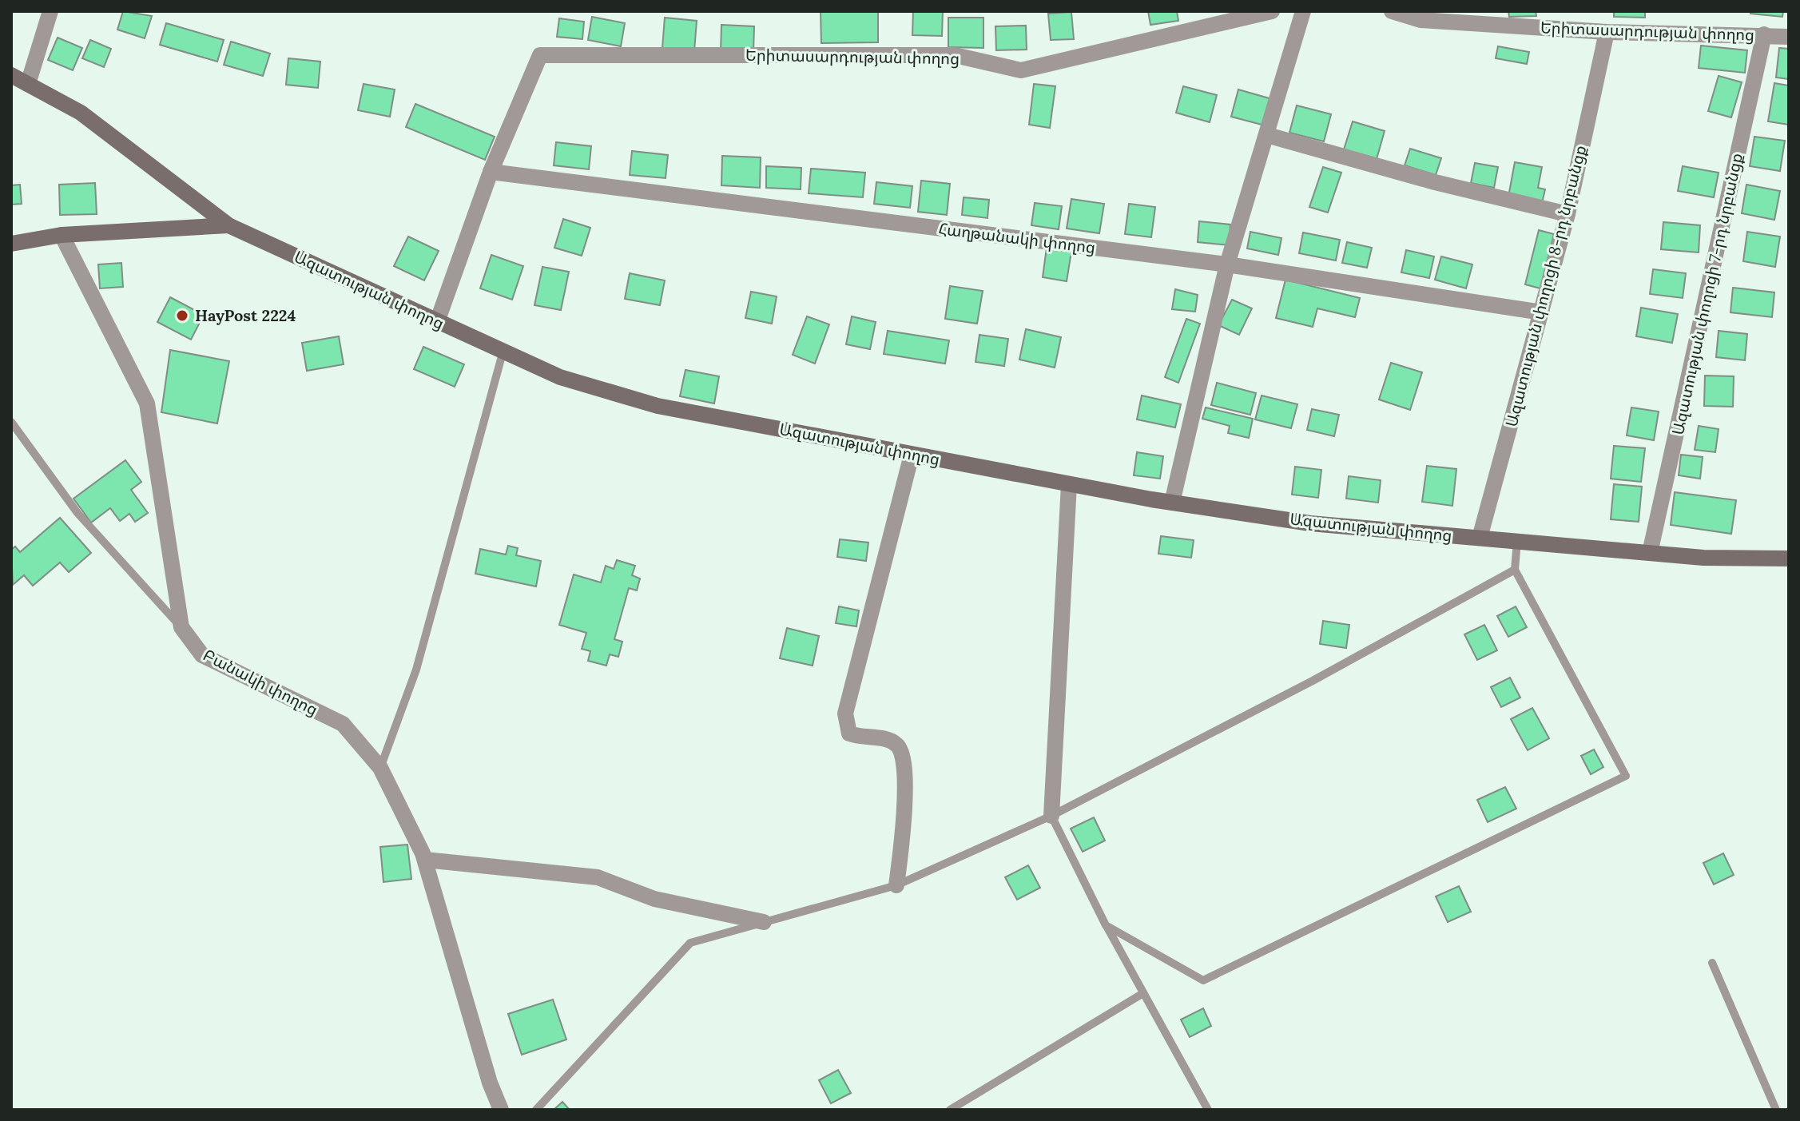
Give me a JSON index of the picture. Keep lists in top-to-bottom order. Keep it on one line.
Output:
{"streets":{"street":["Երիտասարդության փողոց","Հաղթանակի փողոց","Ազատության փողոցի 8-րդ նրբանցք","Ազատության փողոց","Ազատության փողոցի 7-րդ նրբանցք","Բանակի փողոց"]},"crossings":[["Երիտասարդության փողոց","Հաղթանակի փողոց"],["Երիտասարդության փողոց","Ազատության փողոցի 8-րդ նրբանցք"],["Երիտասարդության փողոց","Ազատության փողոցի 7-րդ նրբանցք"],["Հաղթանակի փողոց","Ազատության փողոցի 8-րդ նրբանցք"],["Ազատության փողոցի 8-րդ նրբանցք","Ազատության փողոց"],["Ազատության փողոց","Ազատության փողոցի 7-րդ նրբանցք"]],"places":["HayPost 2224"]}
